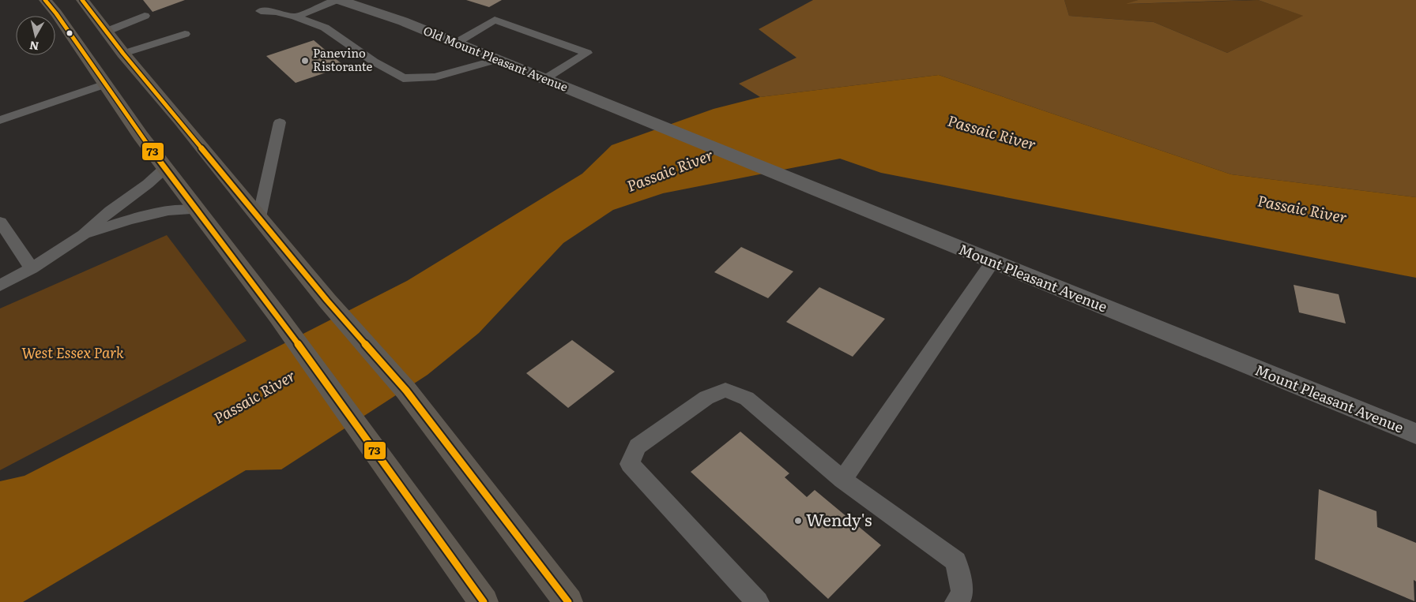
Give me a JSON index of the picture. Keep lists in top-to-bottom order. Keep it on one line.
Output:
{"streets":{"street":["Old Mount Pleasant Avenue","Mount Pleasant Avenue"]},"crossings":[["Old Mount Pleasant Avenue","Mount Pleasant Avenue"]],"water":["Passaic River"],"parks":["West Essex Park"],"places":["Panevino Ristorante","Wendy's"],"lines":["transit line 73"],"north":"bottom"}
